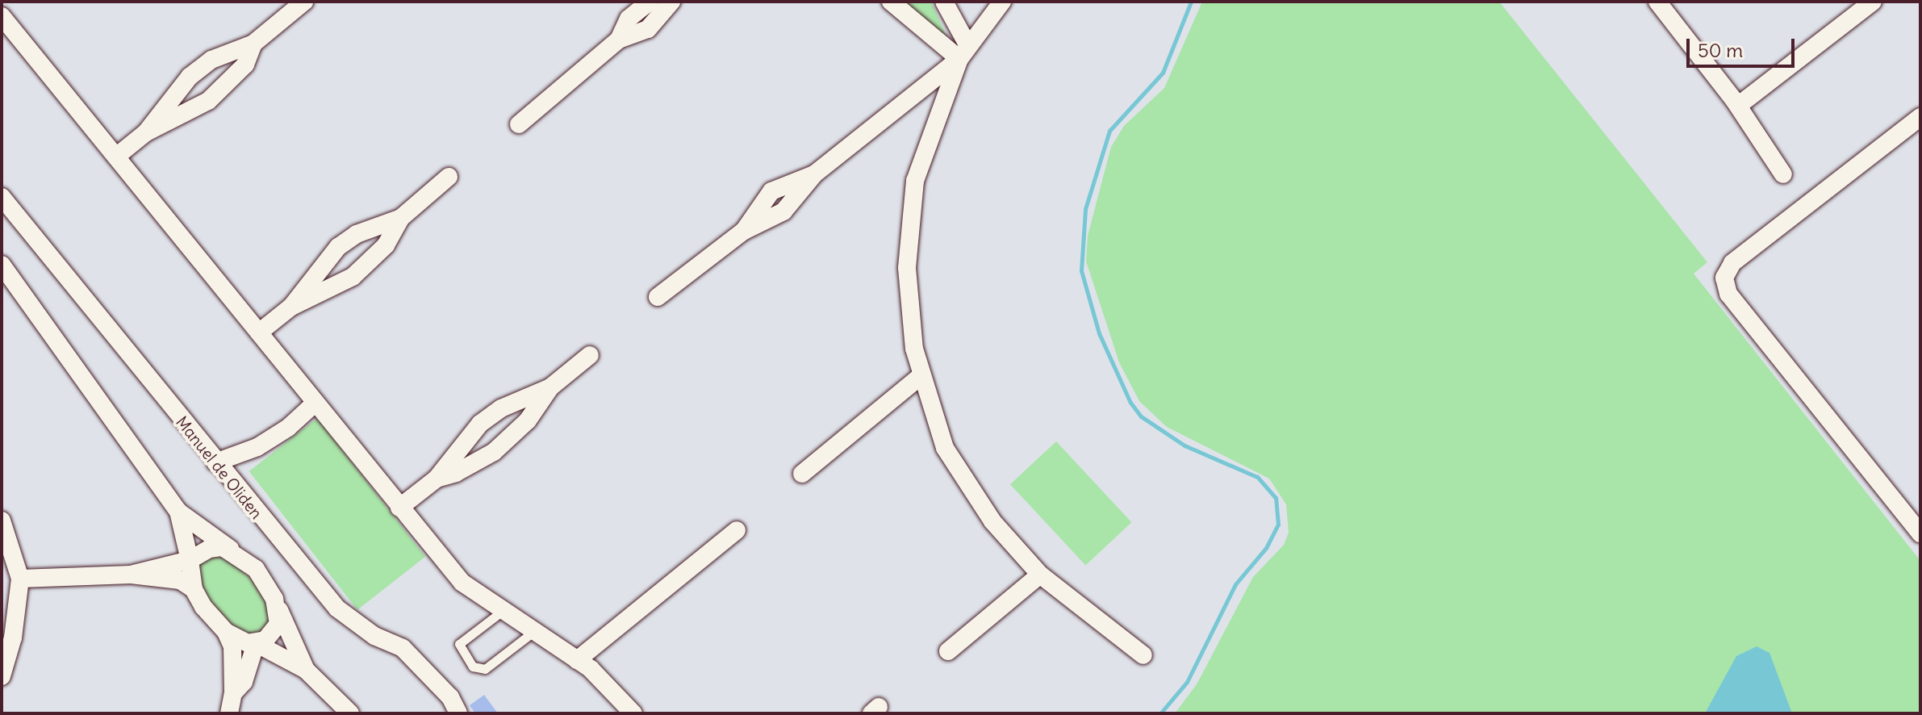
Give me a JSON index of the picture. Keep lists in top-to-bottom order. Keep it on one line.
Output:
{"streets":{"street":["Manuel de Oliden"]},"scale_bar":"50 m"}
